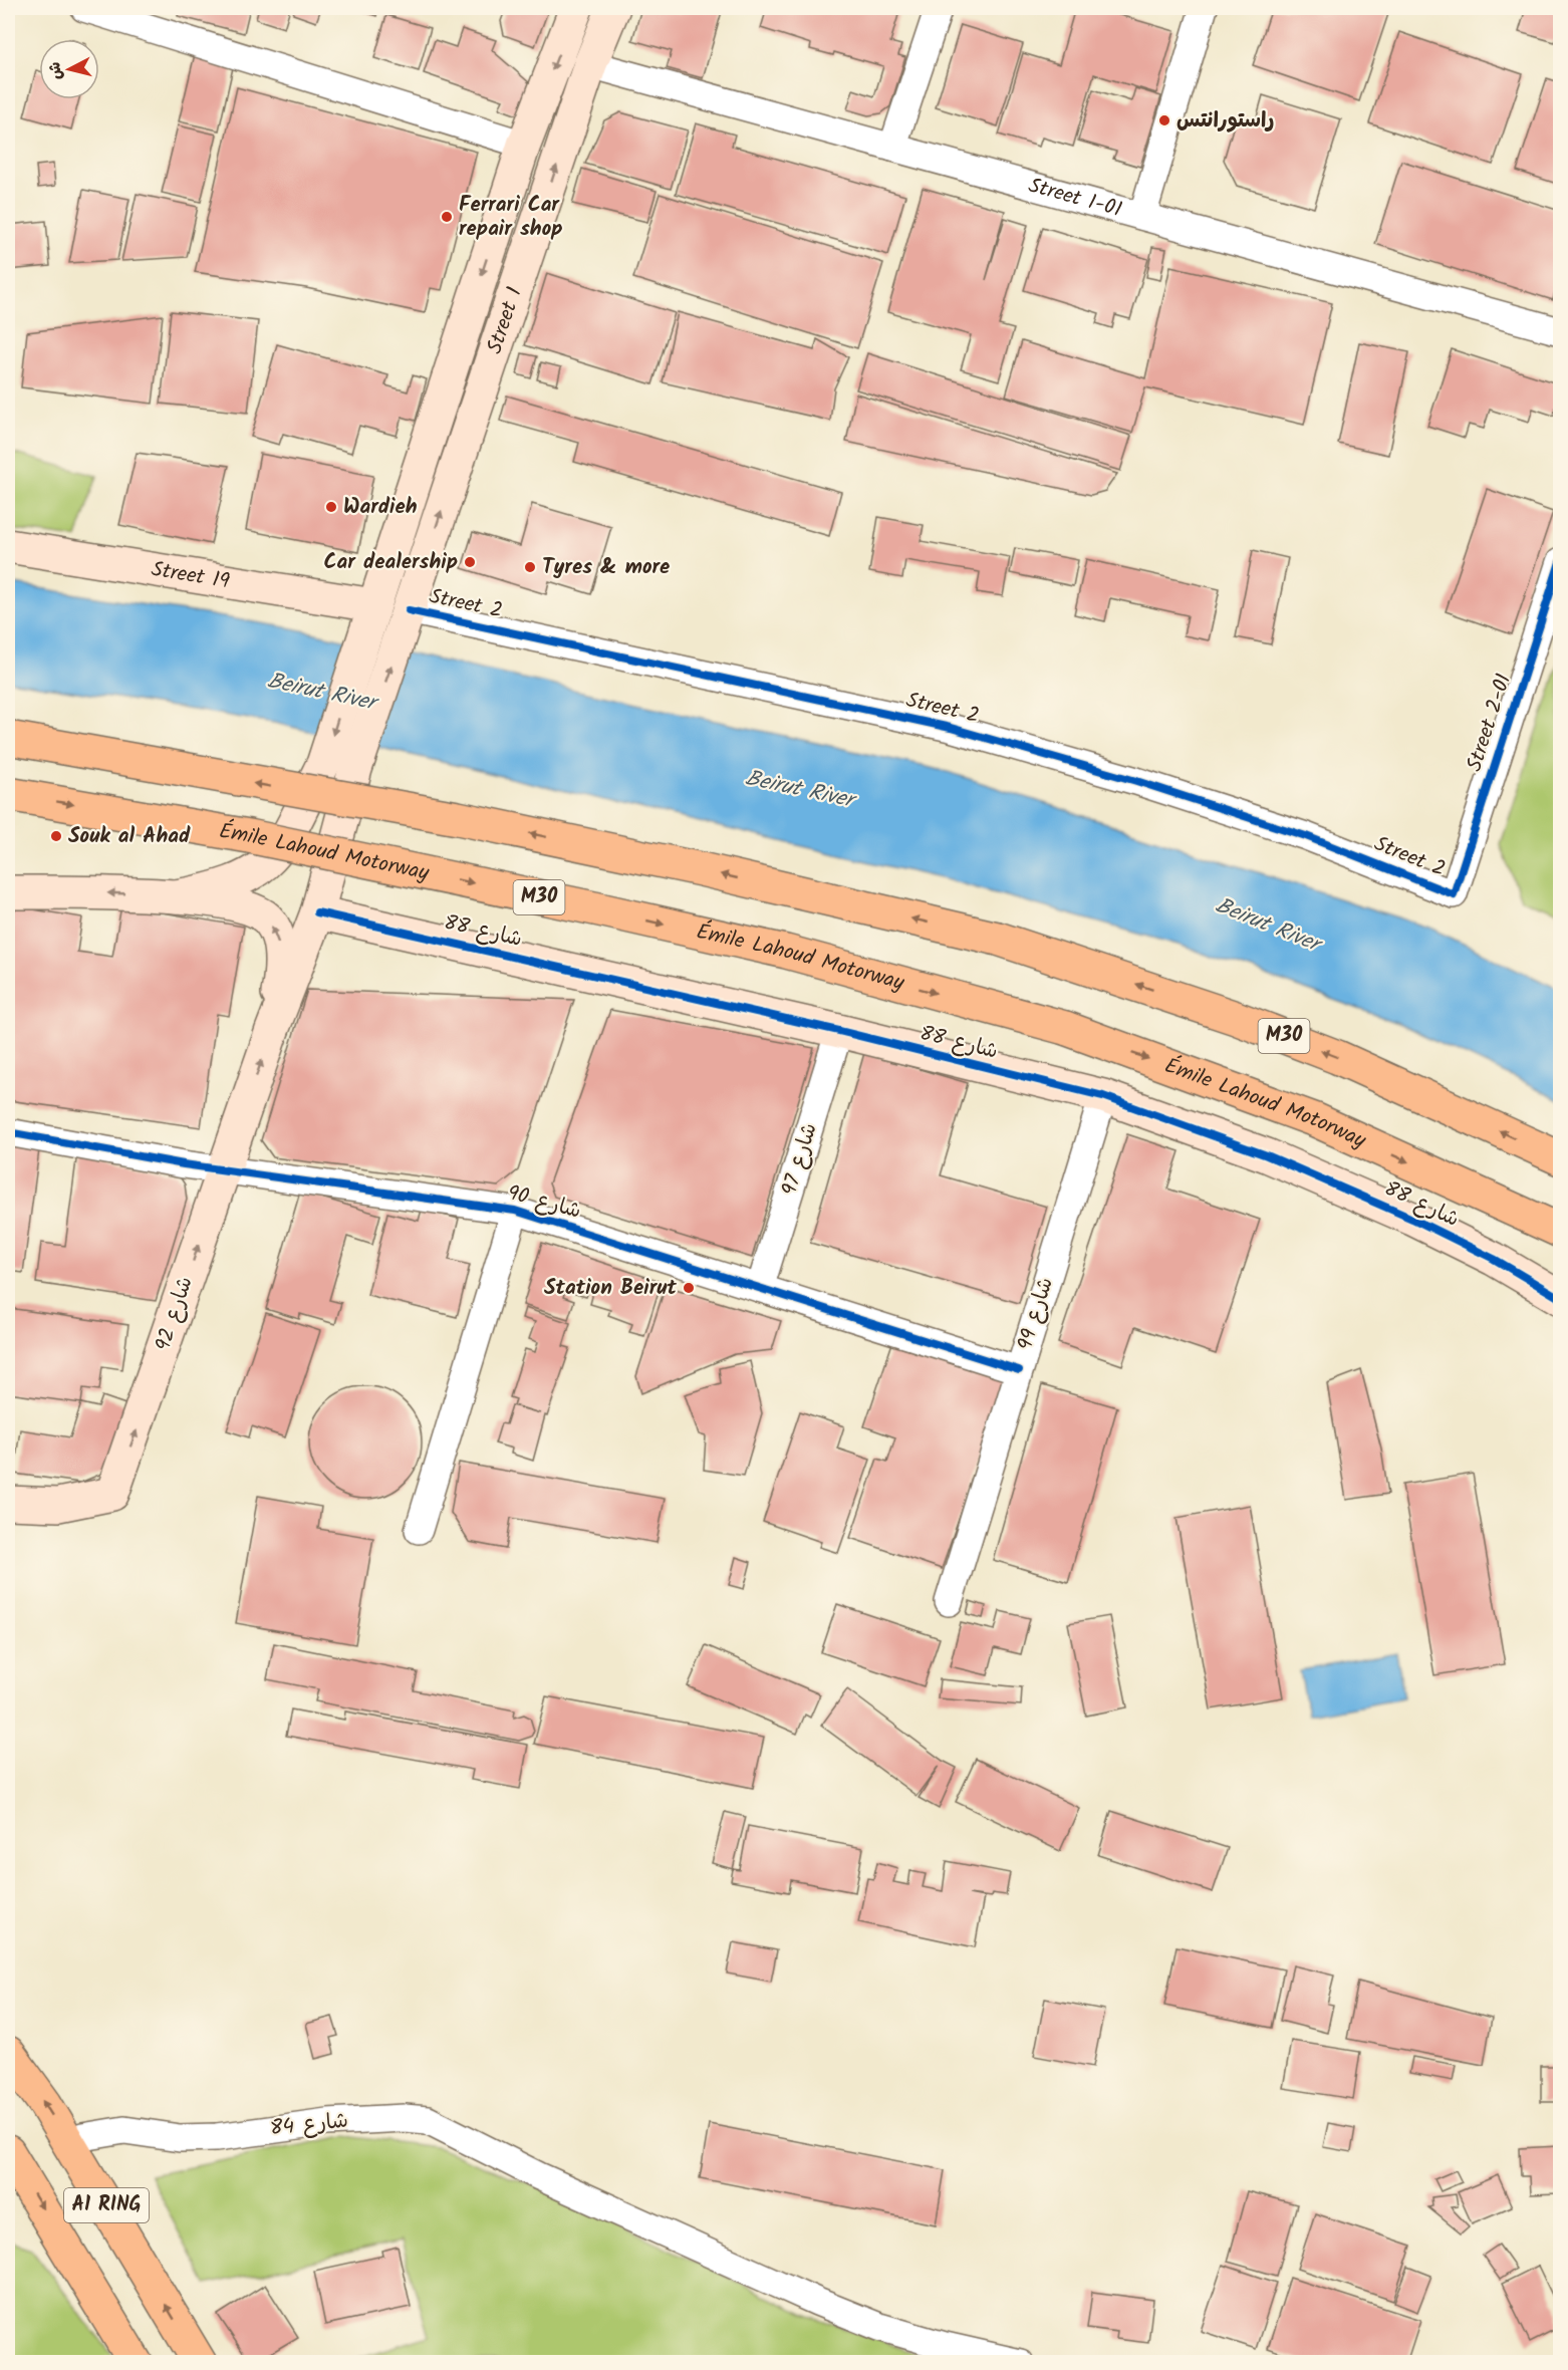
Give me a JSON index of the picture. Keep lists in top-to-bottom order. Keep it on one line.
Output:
{"streets":{"highway":["Émile Lahoud Motorway","M30","A1 RING"],"main road":["Street 1","Street 19","شارع 88","شارع 92"],"street":["Street 1-01","Street 2","Street 2-01","شارع 97","شارع 90","شارع 99","شارع 84"]},"crossings":[["Street 1-01","Street 1"],["Street 1","Street 19"],["Street 1","Street 2"],["Street 1","شارع 88"],["Street 1","شارع 92"],["Street 2","Street 2-01"],["شارع 88","شارع 97"],["شارع 88","شارع 99"],["شارع 97","شارع 90"],["شارع 90","شارع 92"],["شارع 90","شارع 99"],["شارع 84","A1 RING"]],"one_way":["شارع 92"],"water":["Beirut River"],"places":["راستورانتس","Ferrari Car repair shop","Wardieh","Car dealership","Tyres & more","Souk al Ahad","Station Beirut"],"north":"left"}
